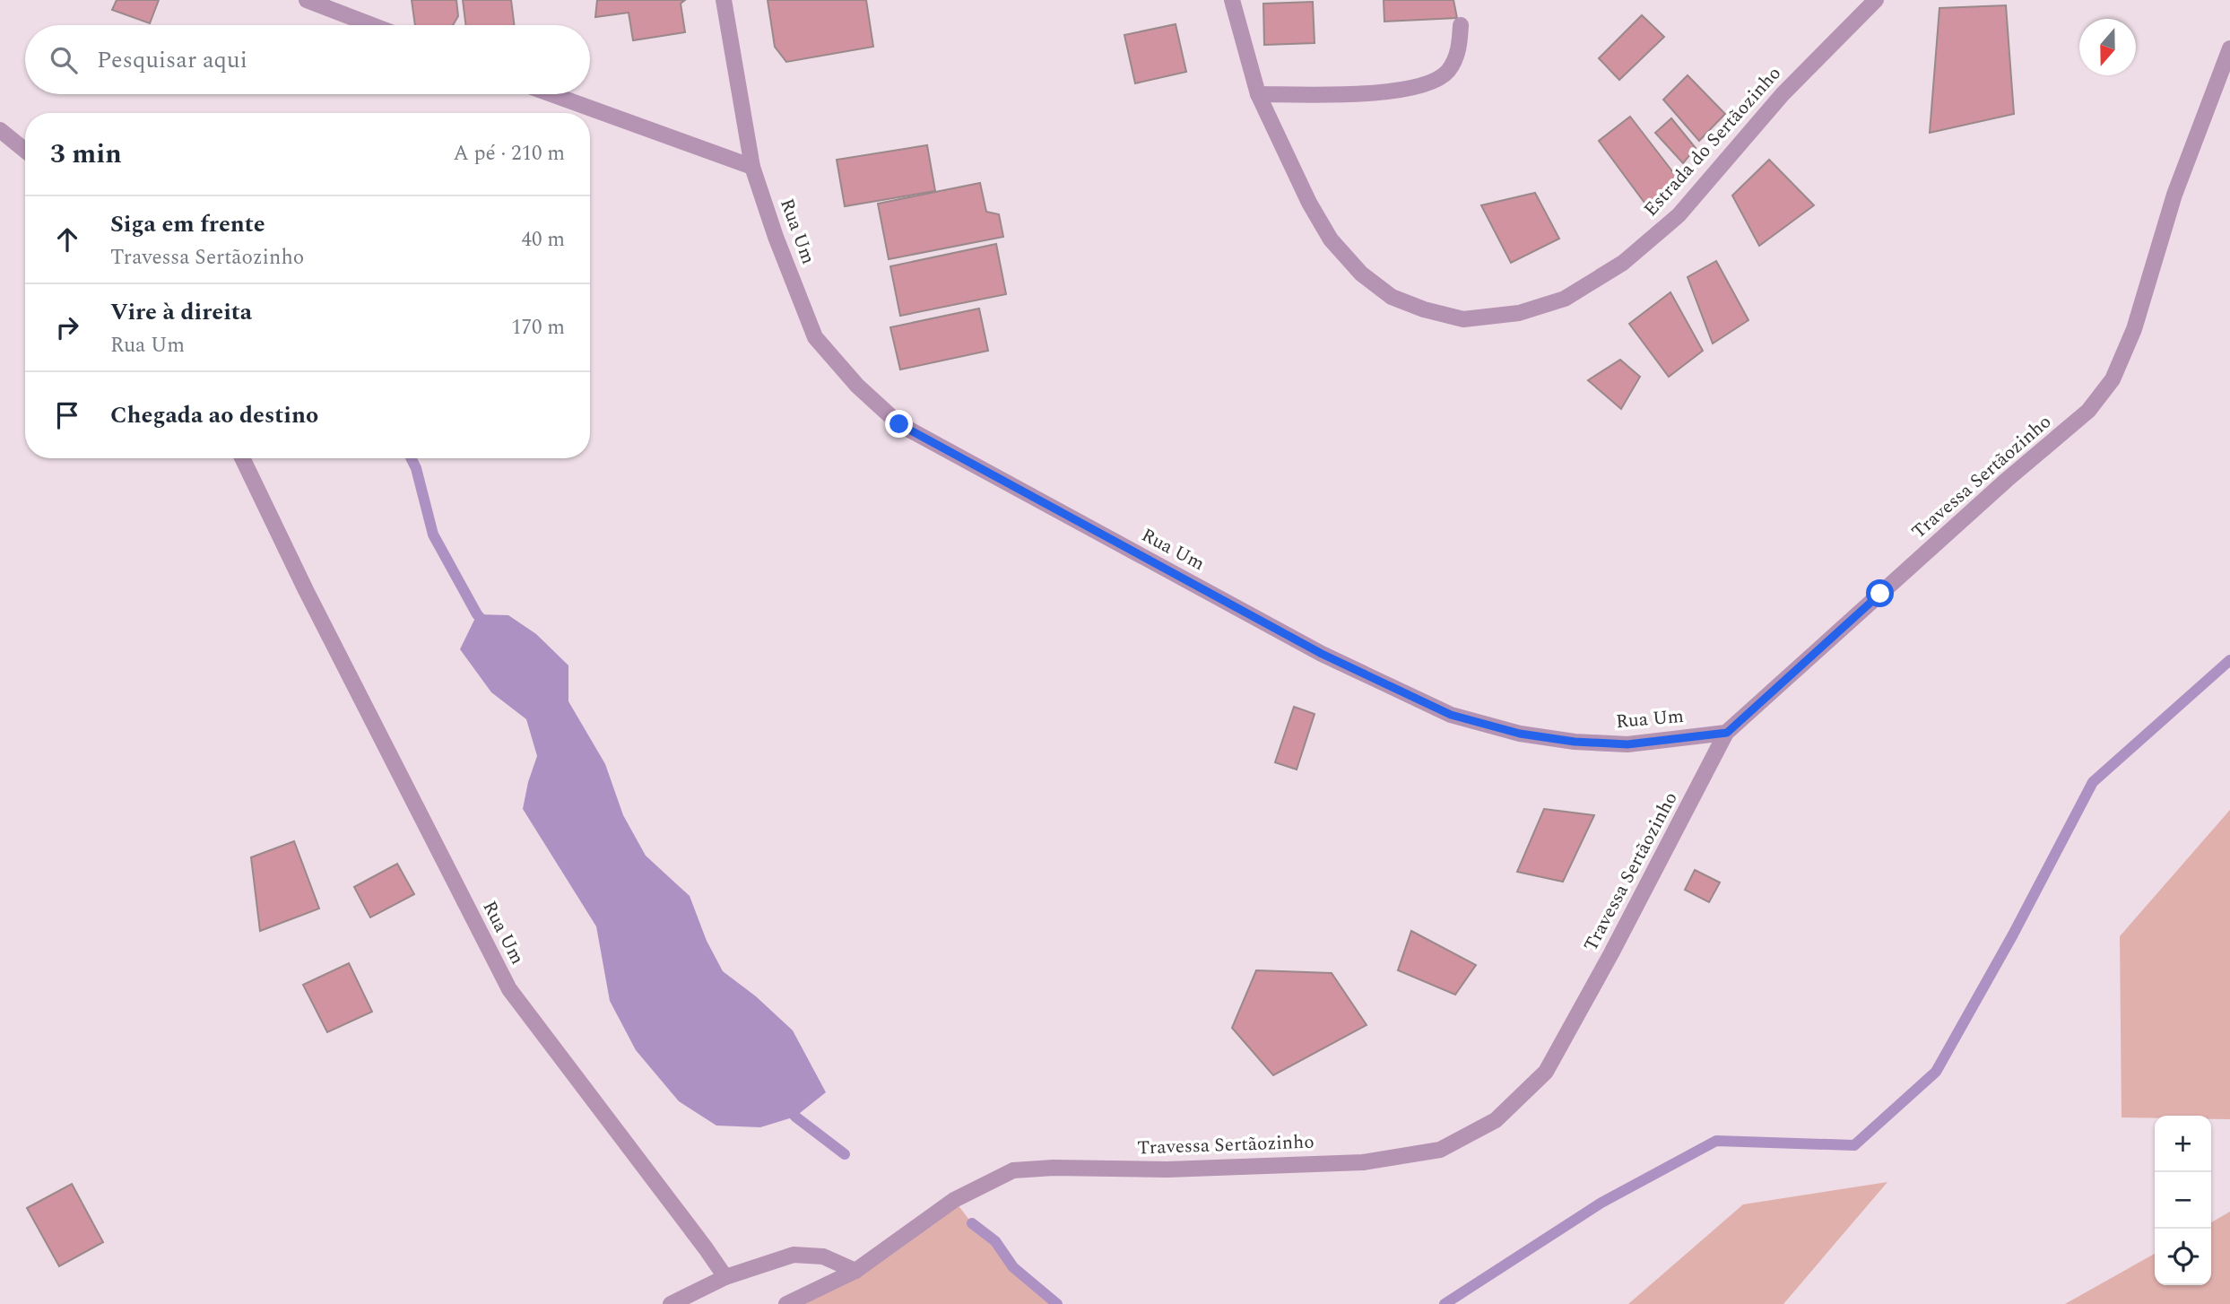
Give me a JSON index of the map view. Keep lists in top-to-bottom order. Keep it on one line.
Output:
{"streets":{"street":["Estrada do Sertãozinho","Rua Um","Travessa Sertãozinho"]},"crossings":[["Rua Um","Travessa Sertãozinho"]],"north":"bottom","page":{"search":"Pesquisar aqui","heading":["3 min","A pé · 210 m"],"list":[["Siga em frente","Travessa Sertãozinho","40 m"],["Vire à direita","Rua Um","170 m"],"Chegada ao destino"],"map_buttons":["+","−"]}}
